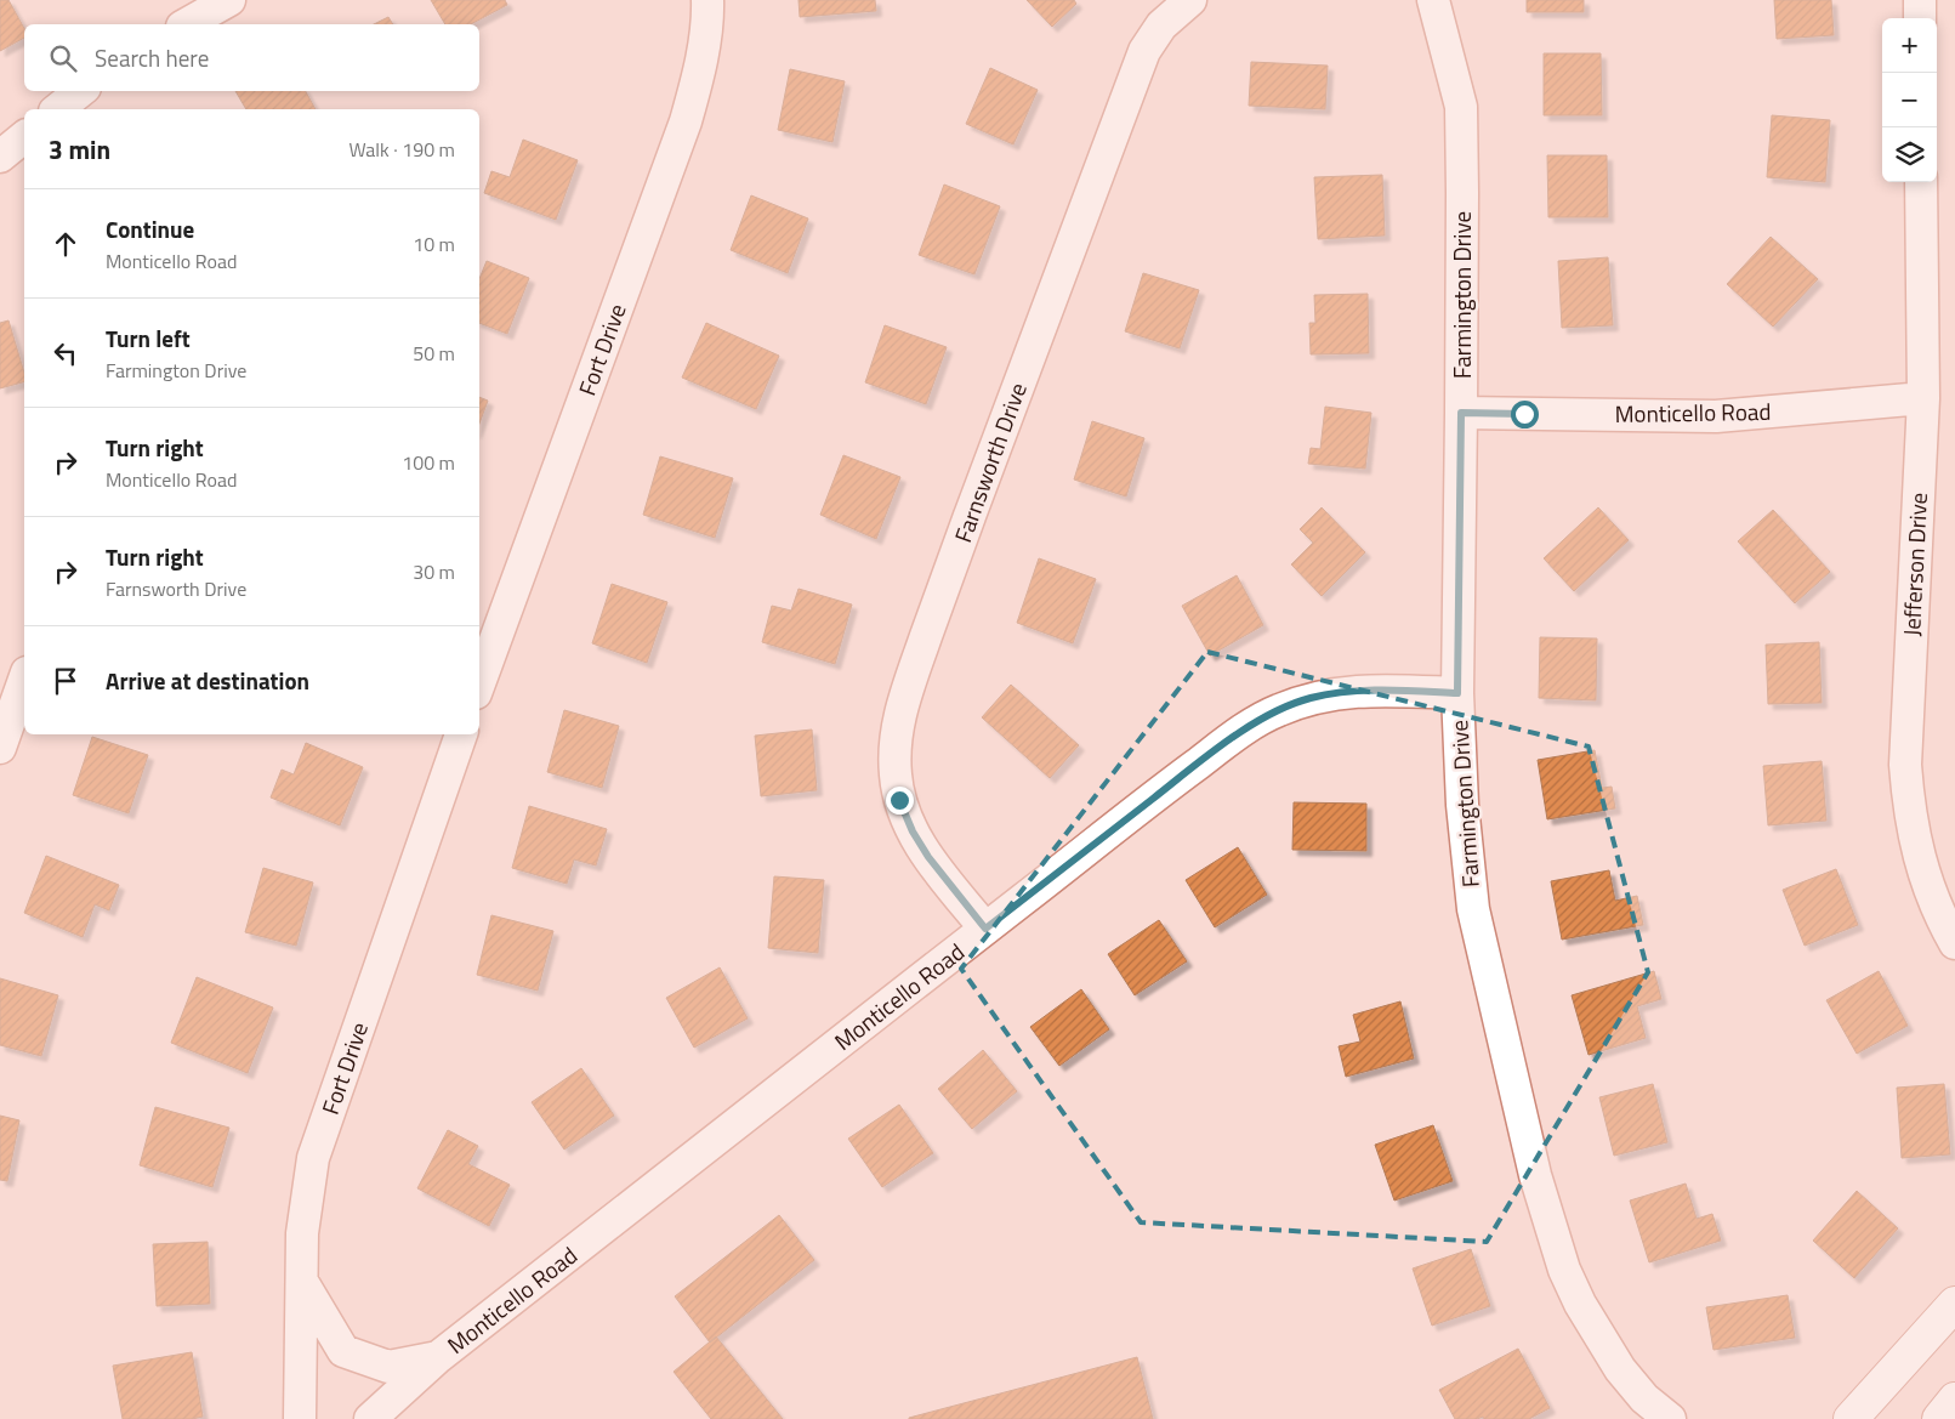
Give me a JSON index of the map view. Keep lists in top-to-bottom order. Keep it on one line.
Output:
{"streets":{"street":["Farmington Drive","Fort Drive","Monticello Road","Farnsworth Drive","Jefferson Drive"]},"crossings":[["Farmington Drive","Monticello Road"],["Fort Drive","Monticello Road"],["Monticello Road","Farnsworth Drive"],["Monticello Road","Jefferson Drive"]],"page":{"map_buttons":["+","−"],"search":"Search here","heading":["3 min","Walk · 190 m"],"list":[["Continue","Monticello Road","10 m"],["Turn left","Farmington Drive","50 m"],["Turn right","Monticello Road","100 m"],["Turn right","Farnsworth Drive","30 m"],"Arrive at destination"]}}
